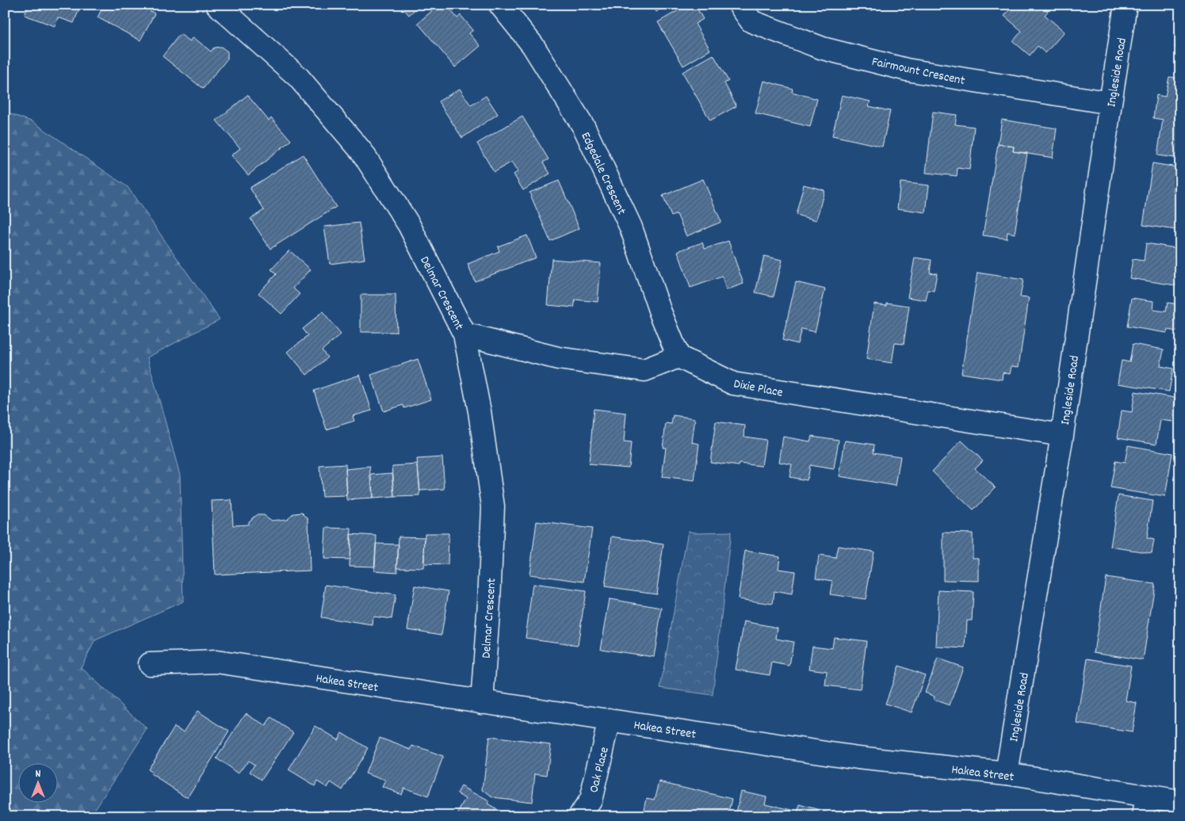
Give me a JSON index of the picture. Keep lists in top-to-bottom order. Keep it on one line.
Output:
{"streets":{"street":["Fairmount Crescent","Ingleside Road","Edgedale Crescent","Delmar Crescent","Dixie Place","Hakea Street","Oak Place"]},"crossings":[["Fairmount Crescent","Ingleside Road"],["Ingleside Road","Dixie Place"],["Ingleside Road","Hakea Street"],["Edgedale Crescent","Dixie Place"],["Delmar Crescent","Hakea Street"],["Hakea Street","Oak Place"]],"north":"top"}
